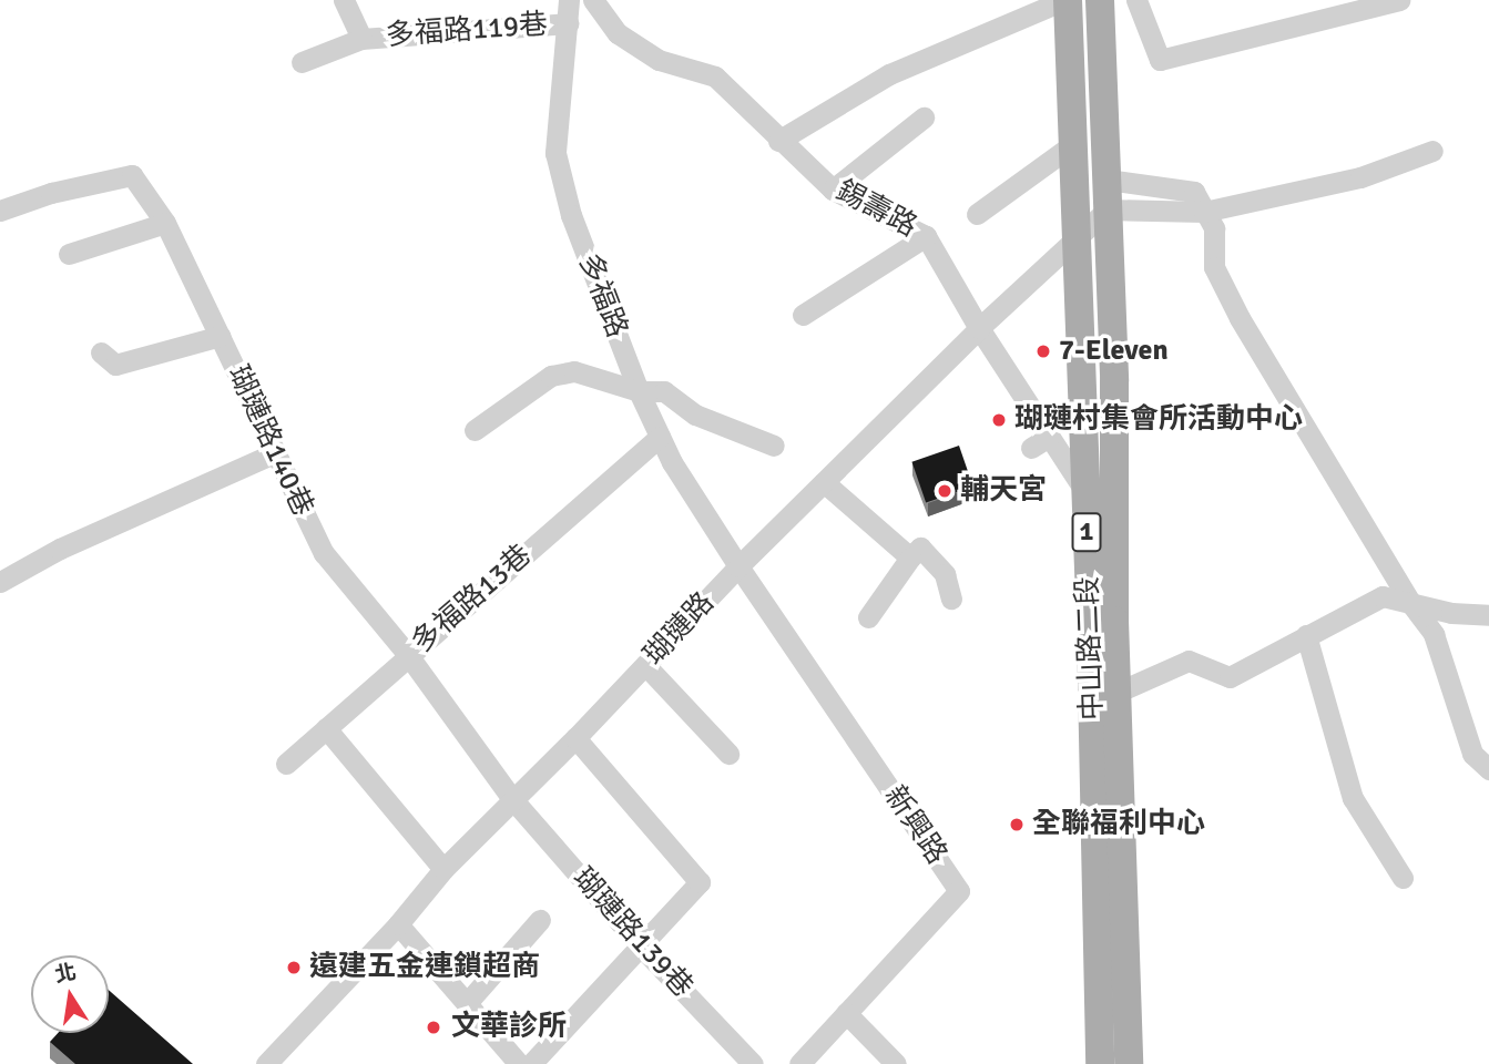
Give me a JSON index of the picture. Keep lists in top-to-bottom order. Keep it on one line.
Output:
{"streets":{"main road":["1","中山路二段"],"street":["多福路119巷","錫壽路","多福路","瑚璉路140巷","多福路13巷","瑚璉路","新興路","瑚璉路139巷"]},"crossings":[["多福路119巷","多福路"],["錫壽路","瑚璉路"],["錫壽路","中山路二段"],["多福路","多福路13巷"],["多福路","瑚璉路"],["多福路","新興路"],["瑚璉路140巷","多福路13巷"],["瑚璉路140巷","瑚璉路"],["瑚璉路140巷","瑚璉路139巷"],["瑚璉路","中山路二段"],["瑚璉路","新興路"],["瑚璉路","瑚璉路139巷"]],"places":["7-Eleven","瑚璉村集會所活動中心","輔天宮","全聯福利中心","遠建五金連鎖超商","文華診所"],"north":"top"}
